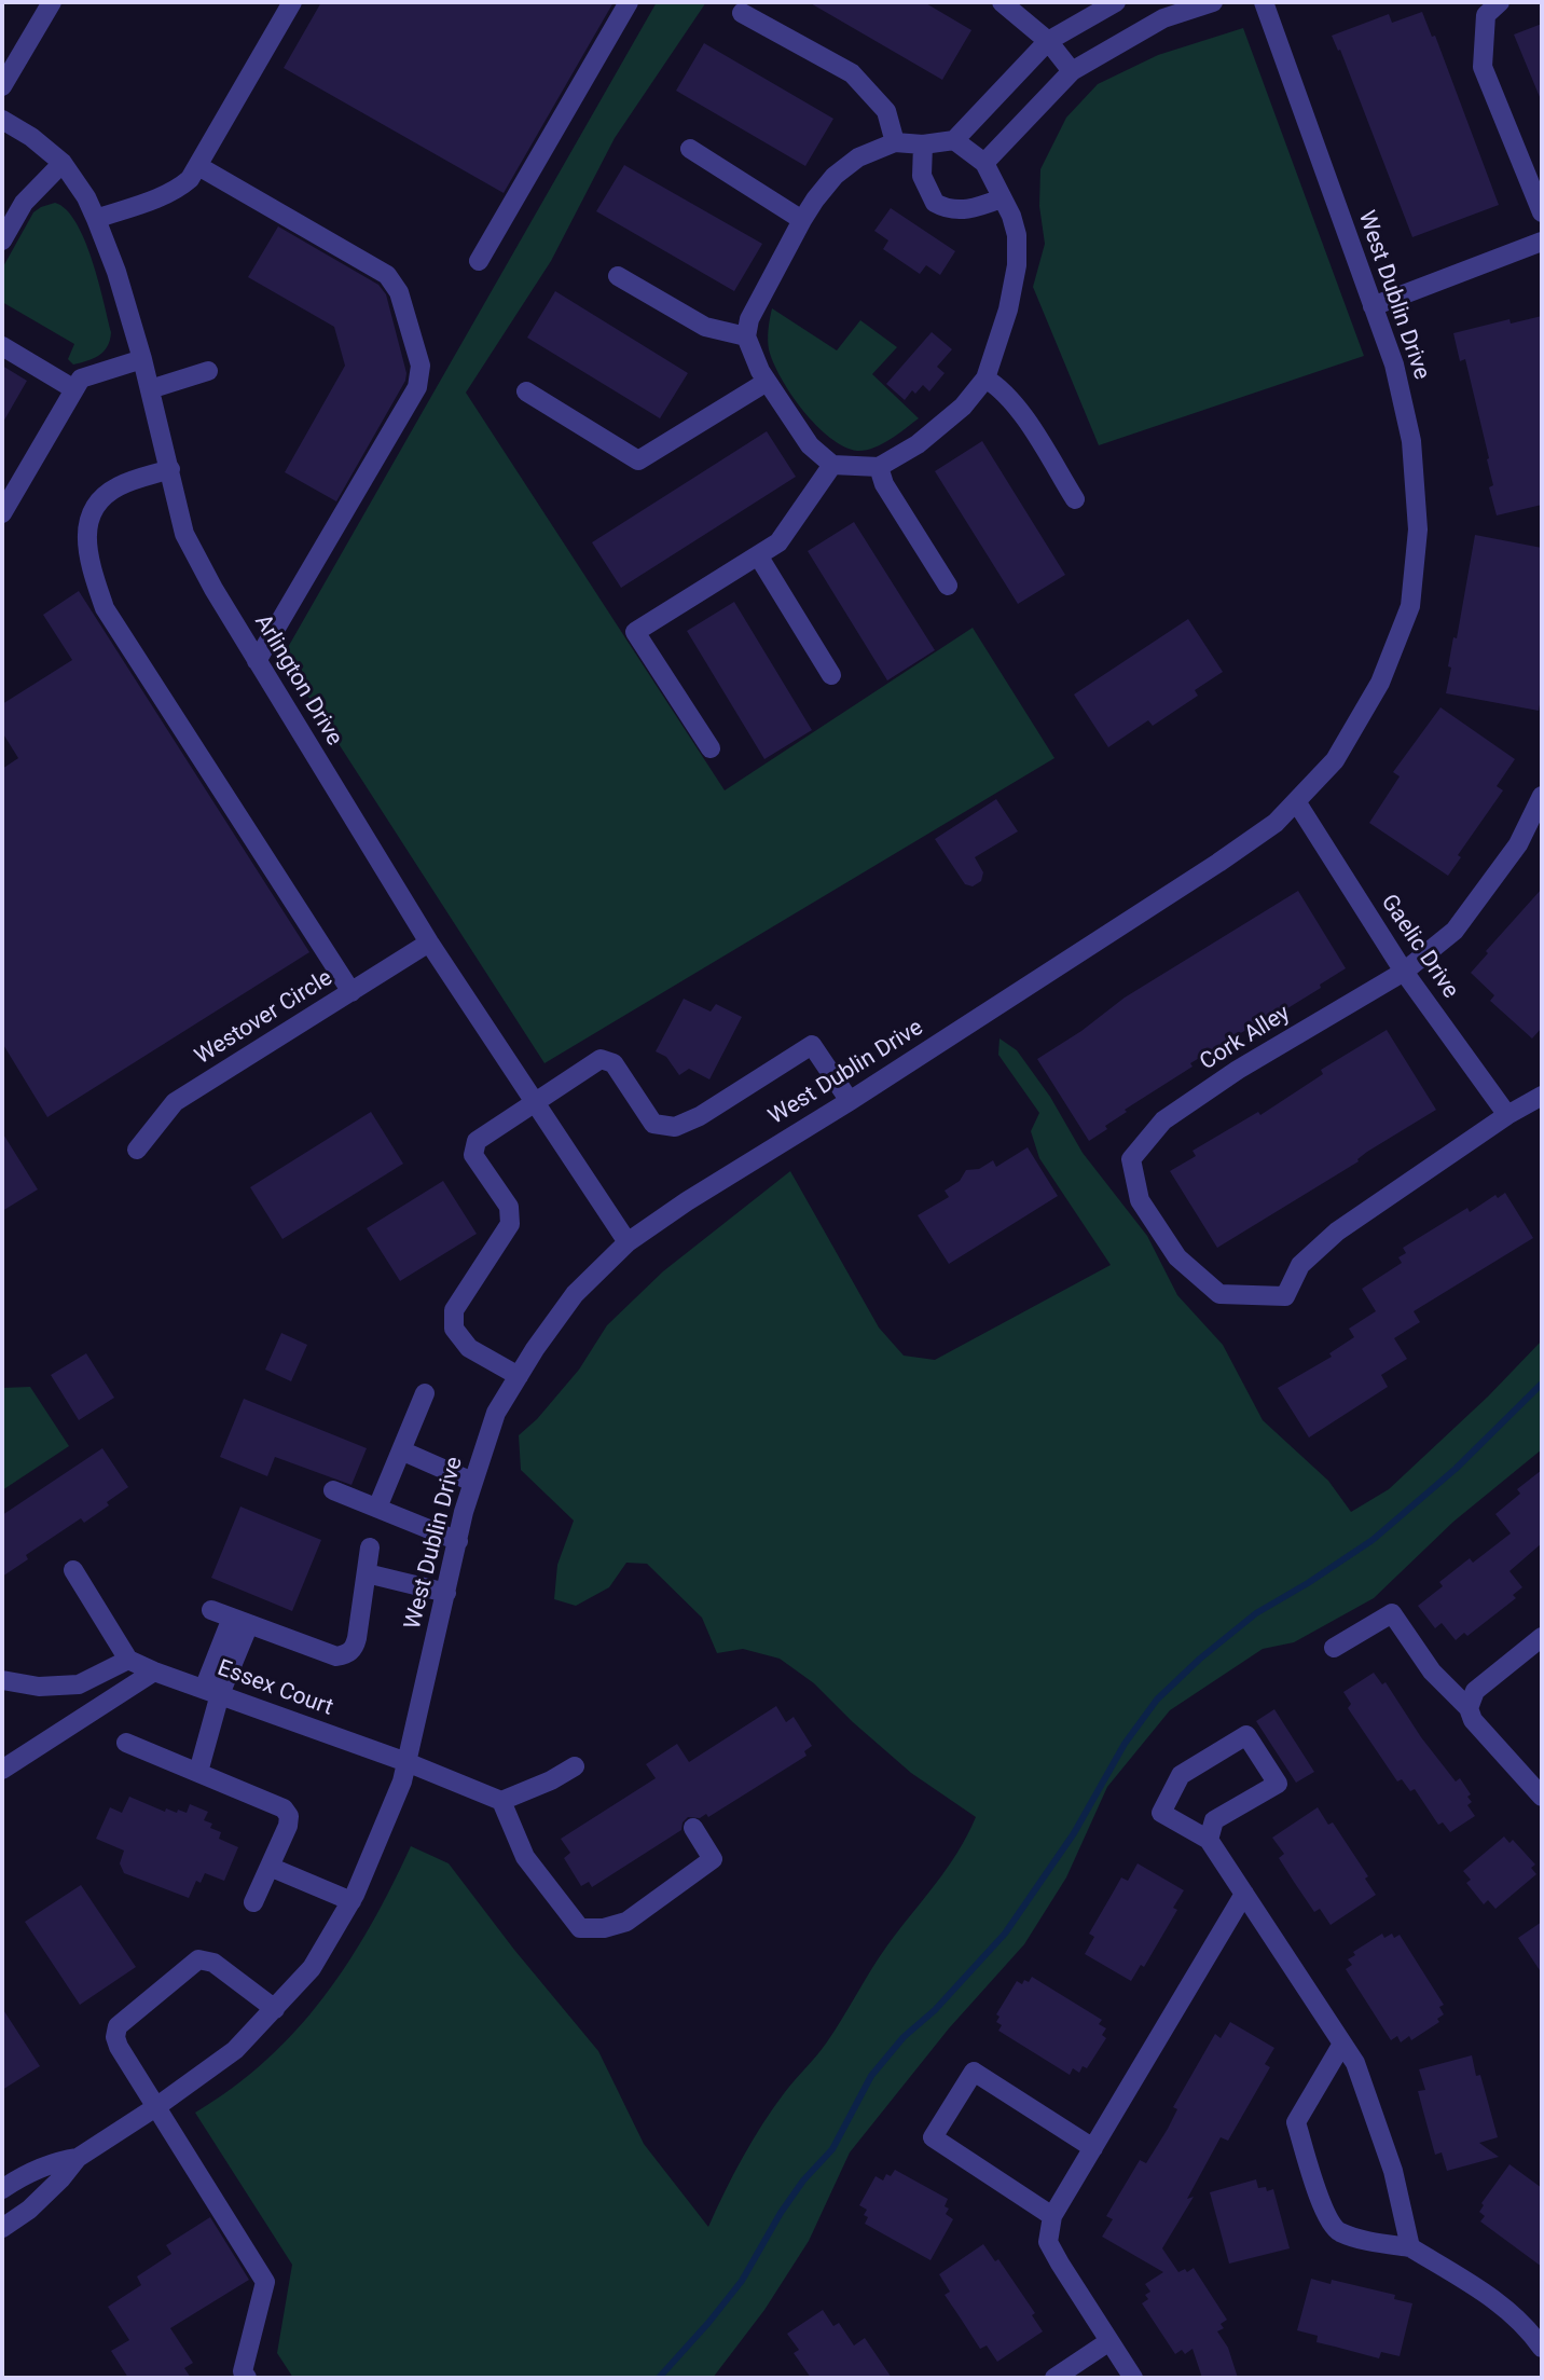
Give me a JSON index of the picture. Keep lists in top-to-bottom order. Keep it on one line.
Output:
{"streets":{"street":["West Dublin Drive","Arlington Drive","Gaelic Drive","Westover Circle","Cork Alley","Essex Court"]},"crossings":[["West Dublin Drive","Arlington Drive"],["West Dublin Drive","Gaelic Drive"],["West Dublin Drive","Essex Court"],["Arlington Drive","Westover Circle"],["Gaelic Drive","Cork Alley"]]}
